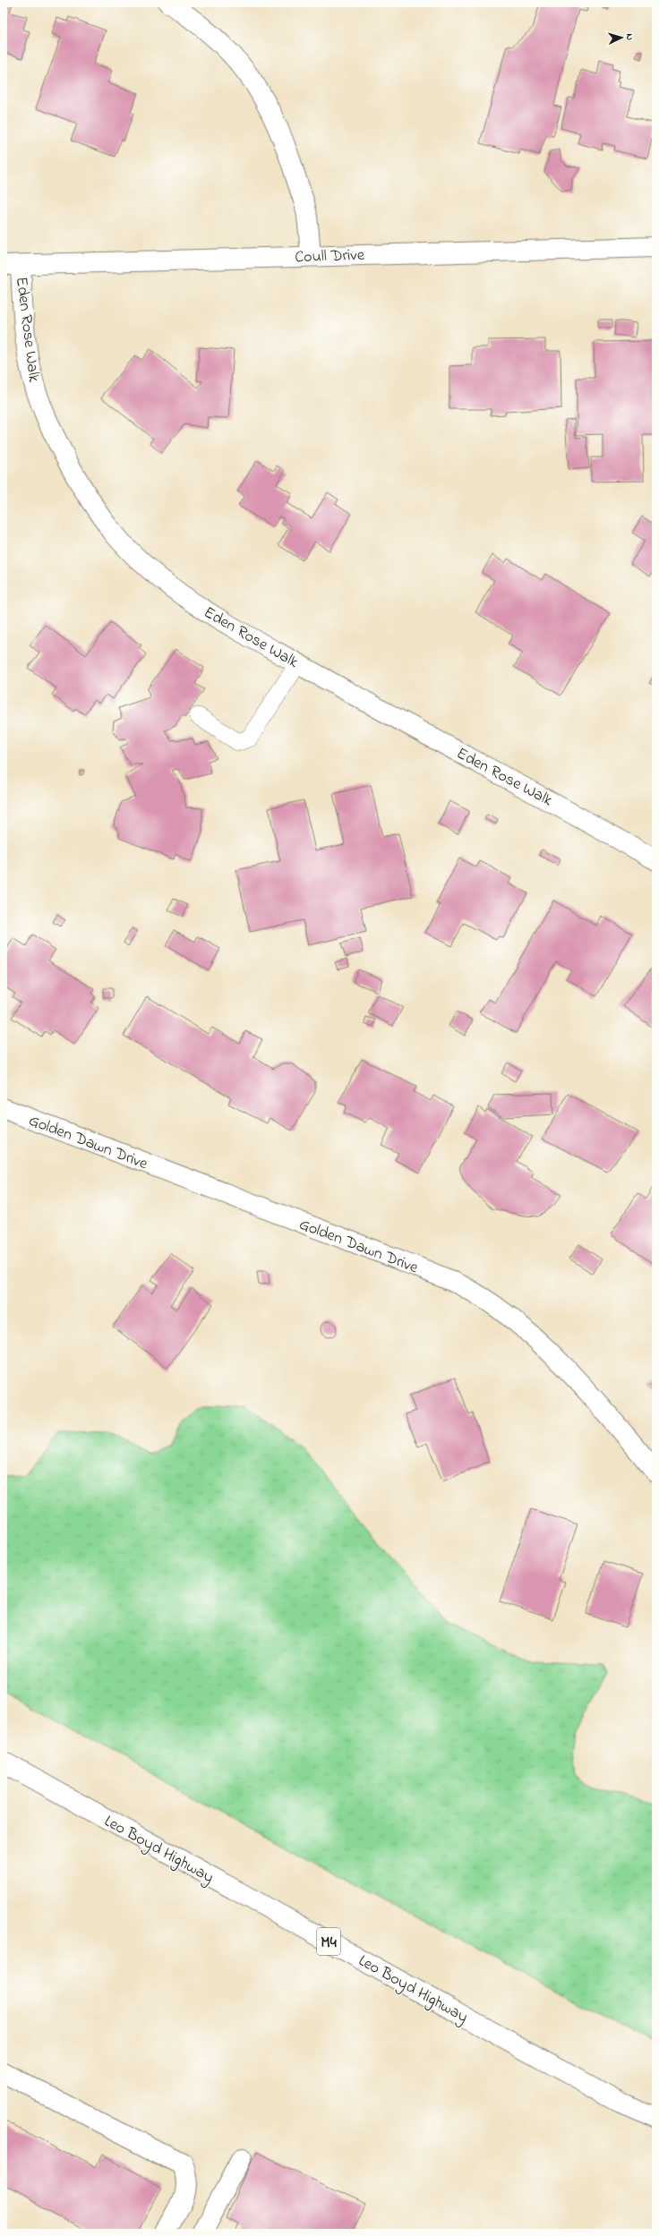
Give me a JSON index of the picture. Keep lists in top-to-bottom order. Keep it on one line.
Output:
{"streets":{"street":["Coull Drive","Eden Rose Walk","Golden Dawn Drive","Leo Boyd Highway","M4"]},"crossings":[["Coull Drive","Eden Rose Walk"]],"north":"right"}
